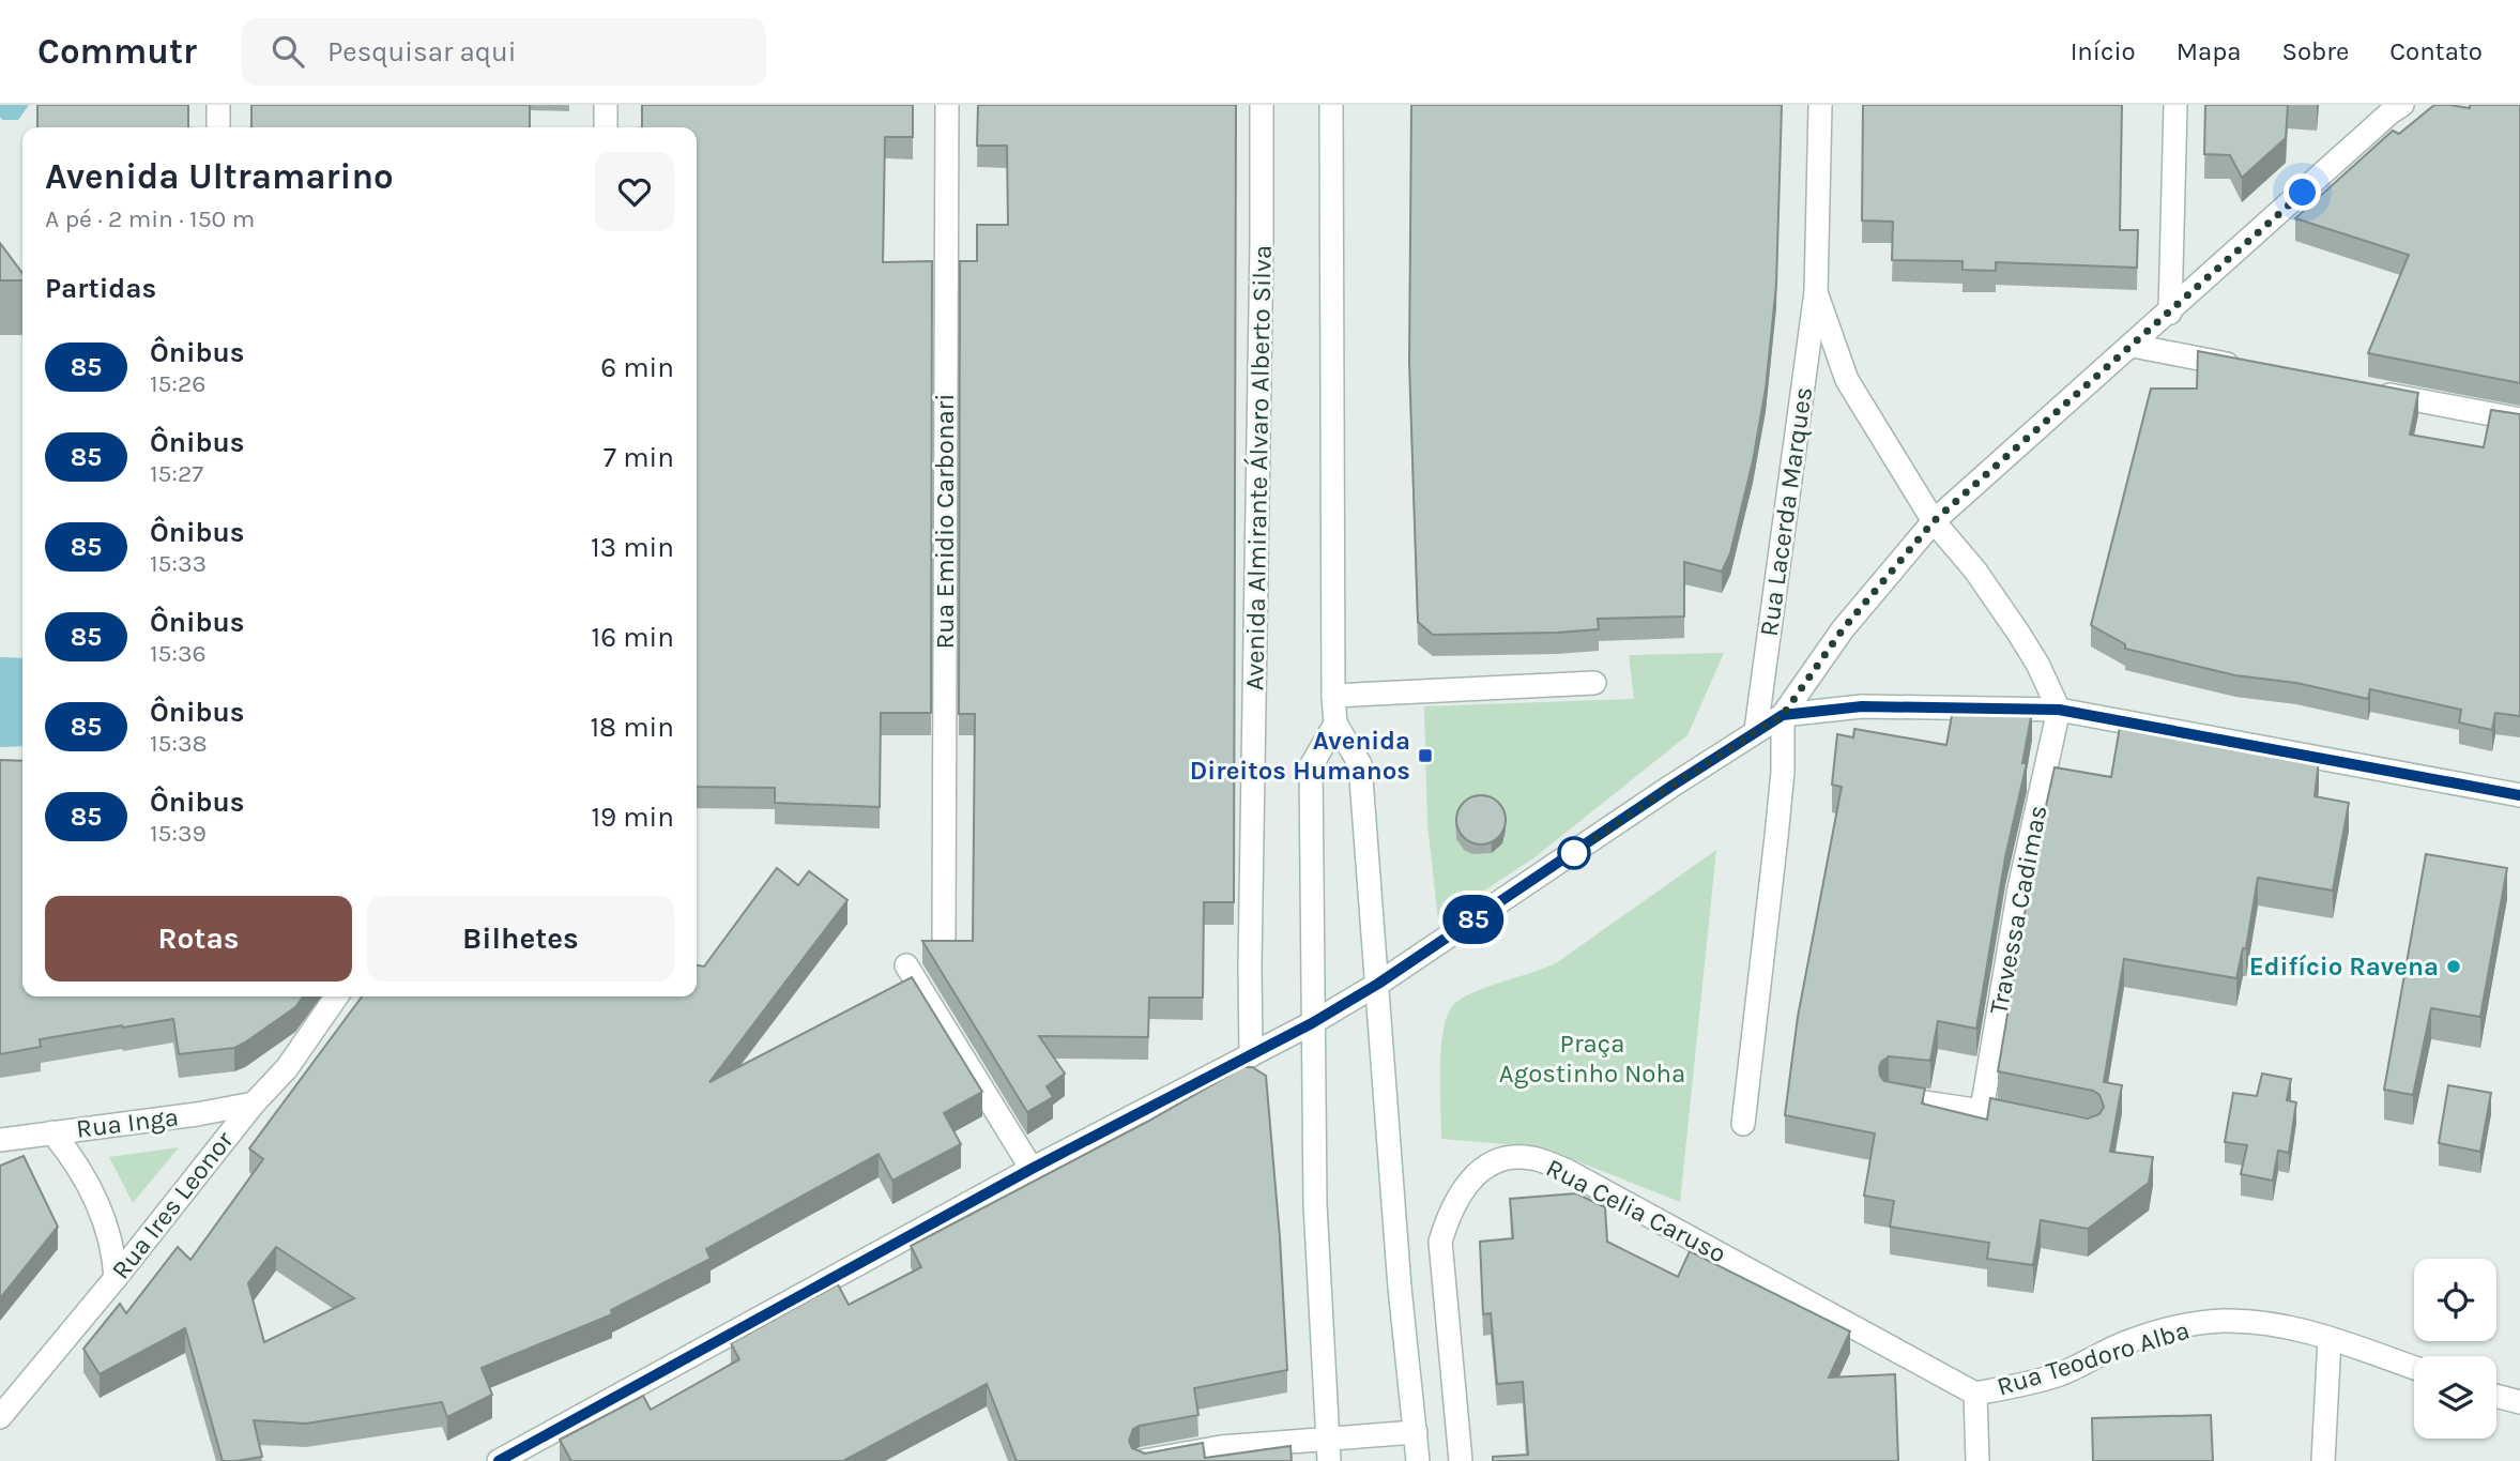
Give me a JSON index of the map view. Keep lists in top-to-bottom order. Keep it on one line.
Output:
{"streets":{"street":["Avenida Almirante Álvaro Alberto Silva","Rua Lacerda Marques","Rua Emidio Carbonari","Travessa Cadimas","Rua Inga","Rua Ires Leonor","Rua Celia Caruso","Rua Teodoro Alba"]},"crossings":[["Rua Lacerda Marques","Travessa Cadimas"],["Rua Inga","Rua Ires Leonor"],["Rua Celia Caruso","Rua Teodoro Alba"]],"parks":["Praça Agostinho Noha"],"places":{"transit":["Avenida Direitos Humanos"],"other":["Edifício Ravena"]},"lines":["bus line 85"],"page":{"header":"Commutr","search":"Pesquisar aqui","nav":["Início","Mapa","Sobre","Contato"],"on_map":"85","heading":[["Avenida Ultramarino","A pé · 2 min · 150 m"],"Partidas"],"list":[{"mark":"85","name":"Ônibus","note":"15:26","value":"6 min"},{"mark":"85","name":"Ônibus","note":"15:27","value":"7 min"},{"mark":"85","name":"Ônibus","note":"15:33","value":"13 min"},{"mark":"85","name":"Ônibus","note":"15:36","value":"16 min"},{"mark":"85","name":"Ônibus","note":"15:38","value":"18 min"},{"mark":"85","name":"Ônibus","note":"15:39","value":"19 min"}],"buttons":["Rotas","Bilhetes"]}}
